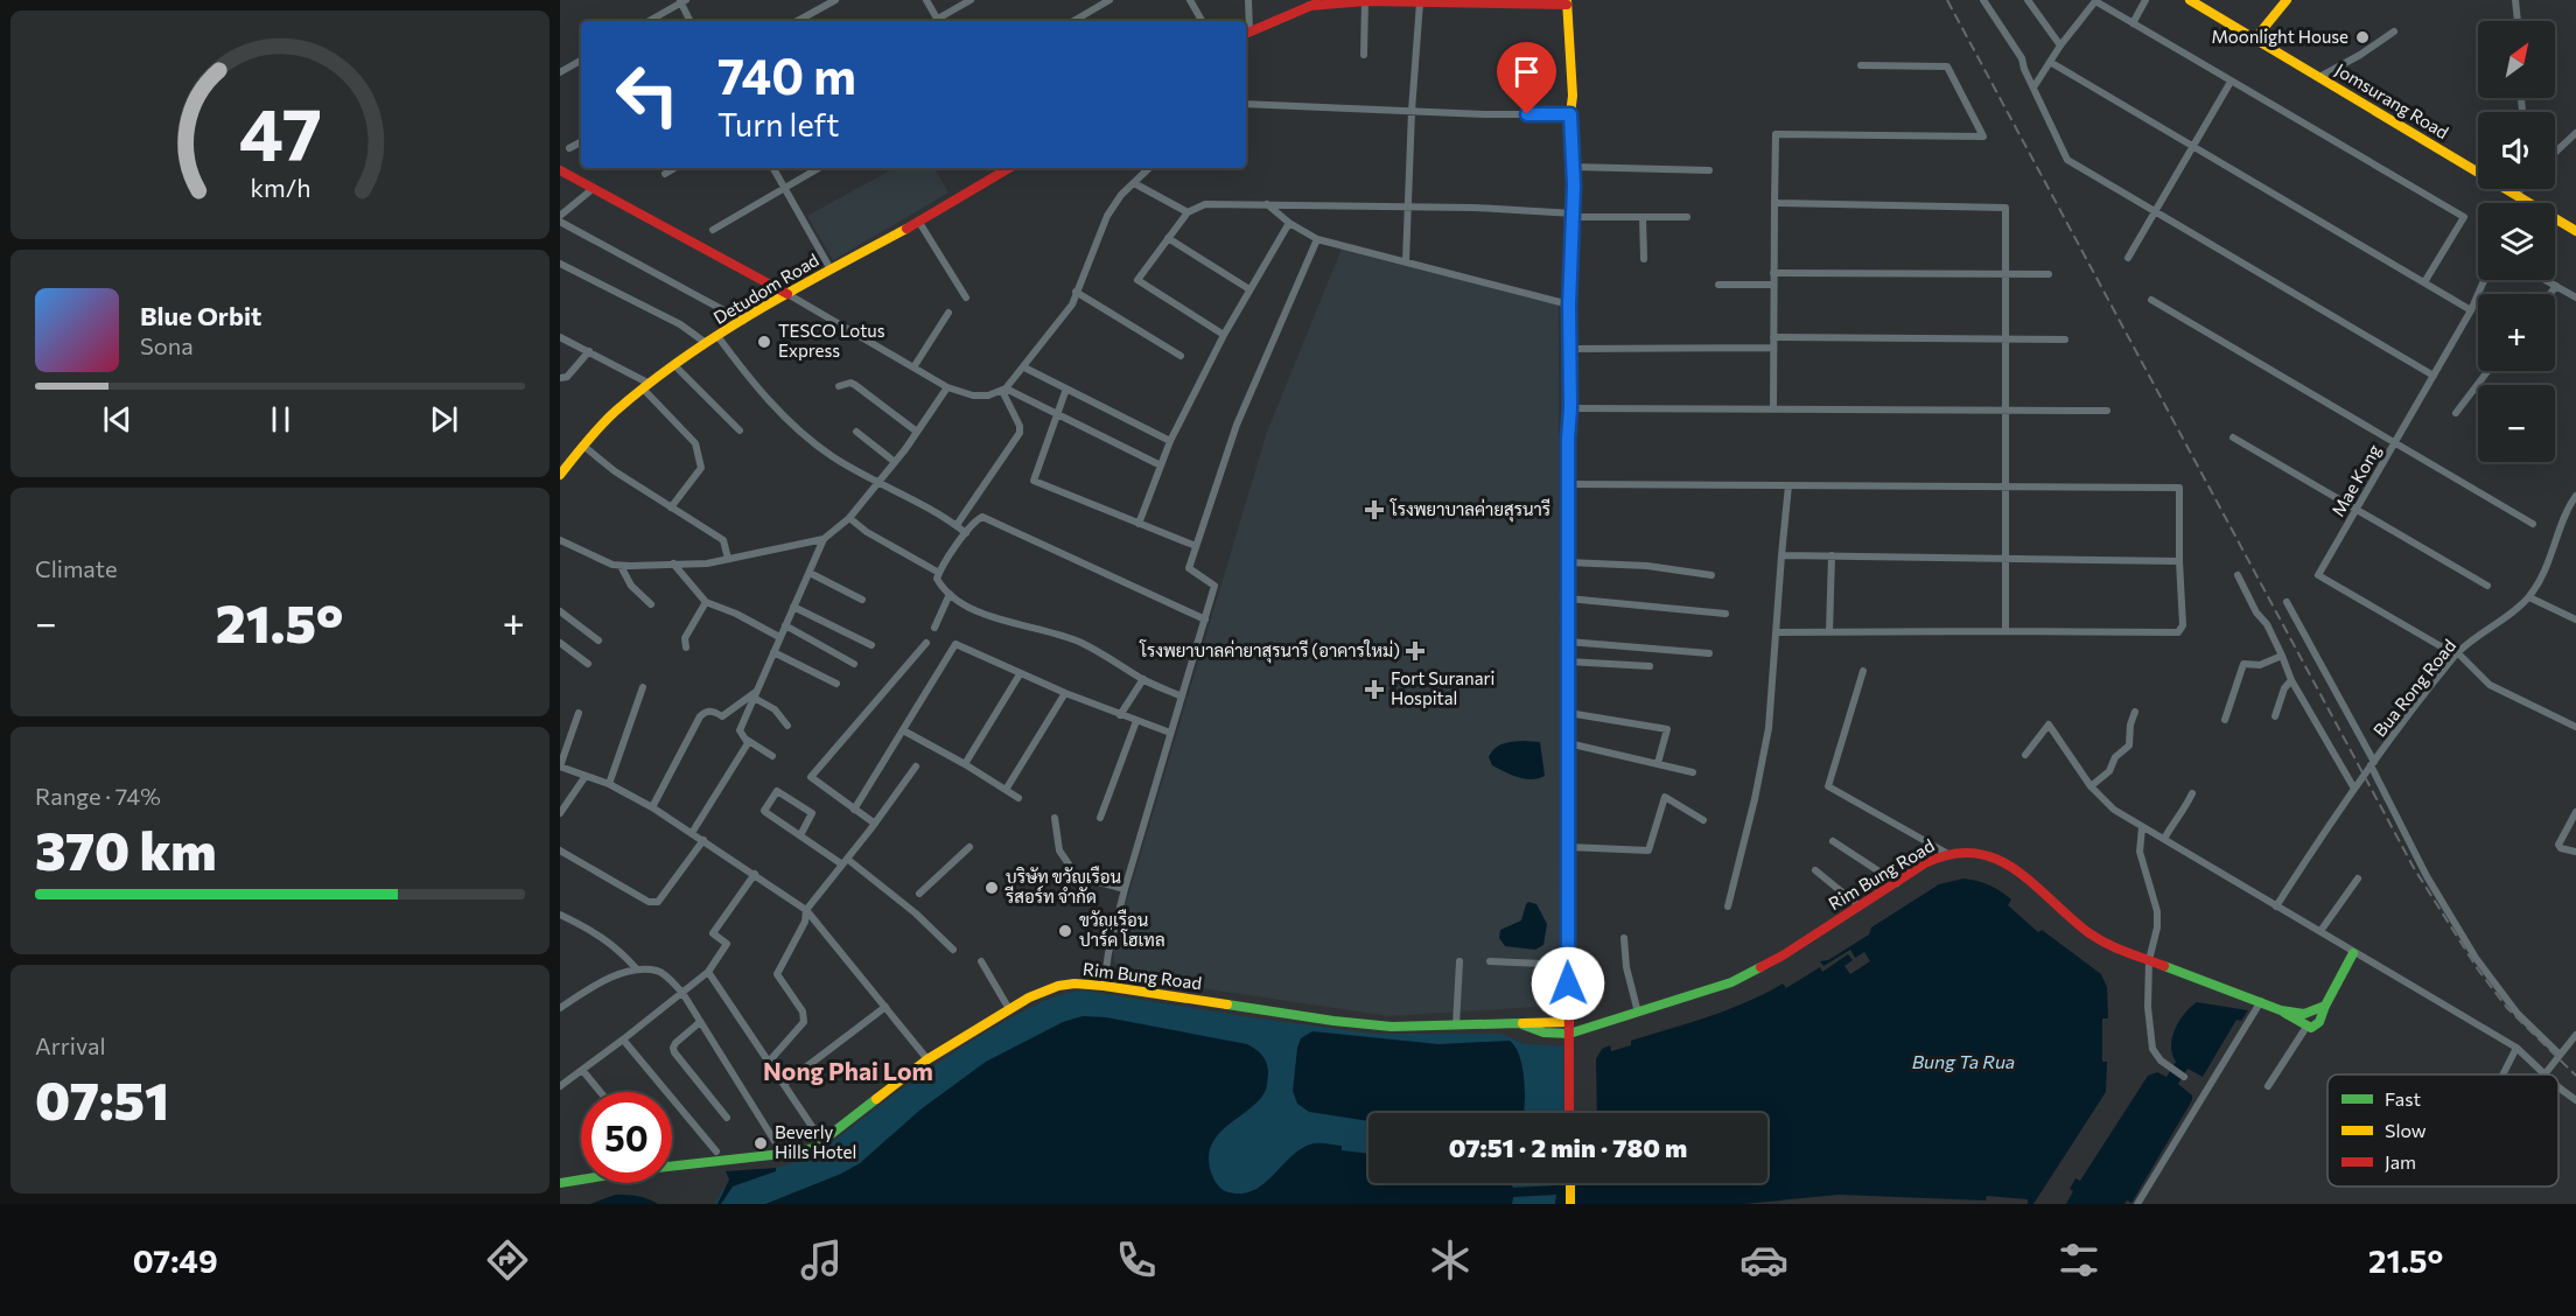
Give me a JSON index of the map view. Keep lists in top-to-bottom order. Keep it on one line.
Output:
{"streets":{"main road":["Jomsurang Road","Detudom Road","Rim Bung Road"],"street":["Mae Kong","Bua Rong Road"]},"districts":["Nong Phai Lom"],"water":["Bung Ta Rua"],"places":{"other":["Moonlight House","TESCO Lotus Express","บริษัท ขวัญเรือน รีสอร์ท จำกัด","ขวัญเรือน ปาร์ค โฮเทล","Beverly Hills Hotel"],"health":["โรงพยาบาลค่ายสุรนารี","โรงพยาบาลค่ายาสุรนารี (อาคารใหม่)","Fort Suranari Hospital"]},"legend":["Fast","Slow","Jam"],"north":"top right","page":{"map_buttons":["+","−"],"turn":["740 m","Turn left"],"song":["Blue Orbit","Sona"],"tile":["Climate",["Range · 74%","370 km"],["Arrival","07:51"]],"heat":["−","21.5°","+"],"limit":"50","trip":"07:51 · 2 min · 780 m","tabs":["07:49","21.5°"],"gauge":["47","km/h"]}}
